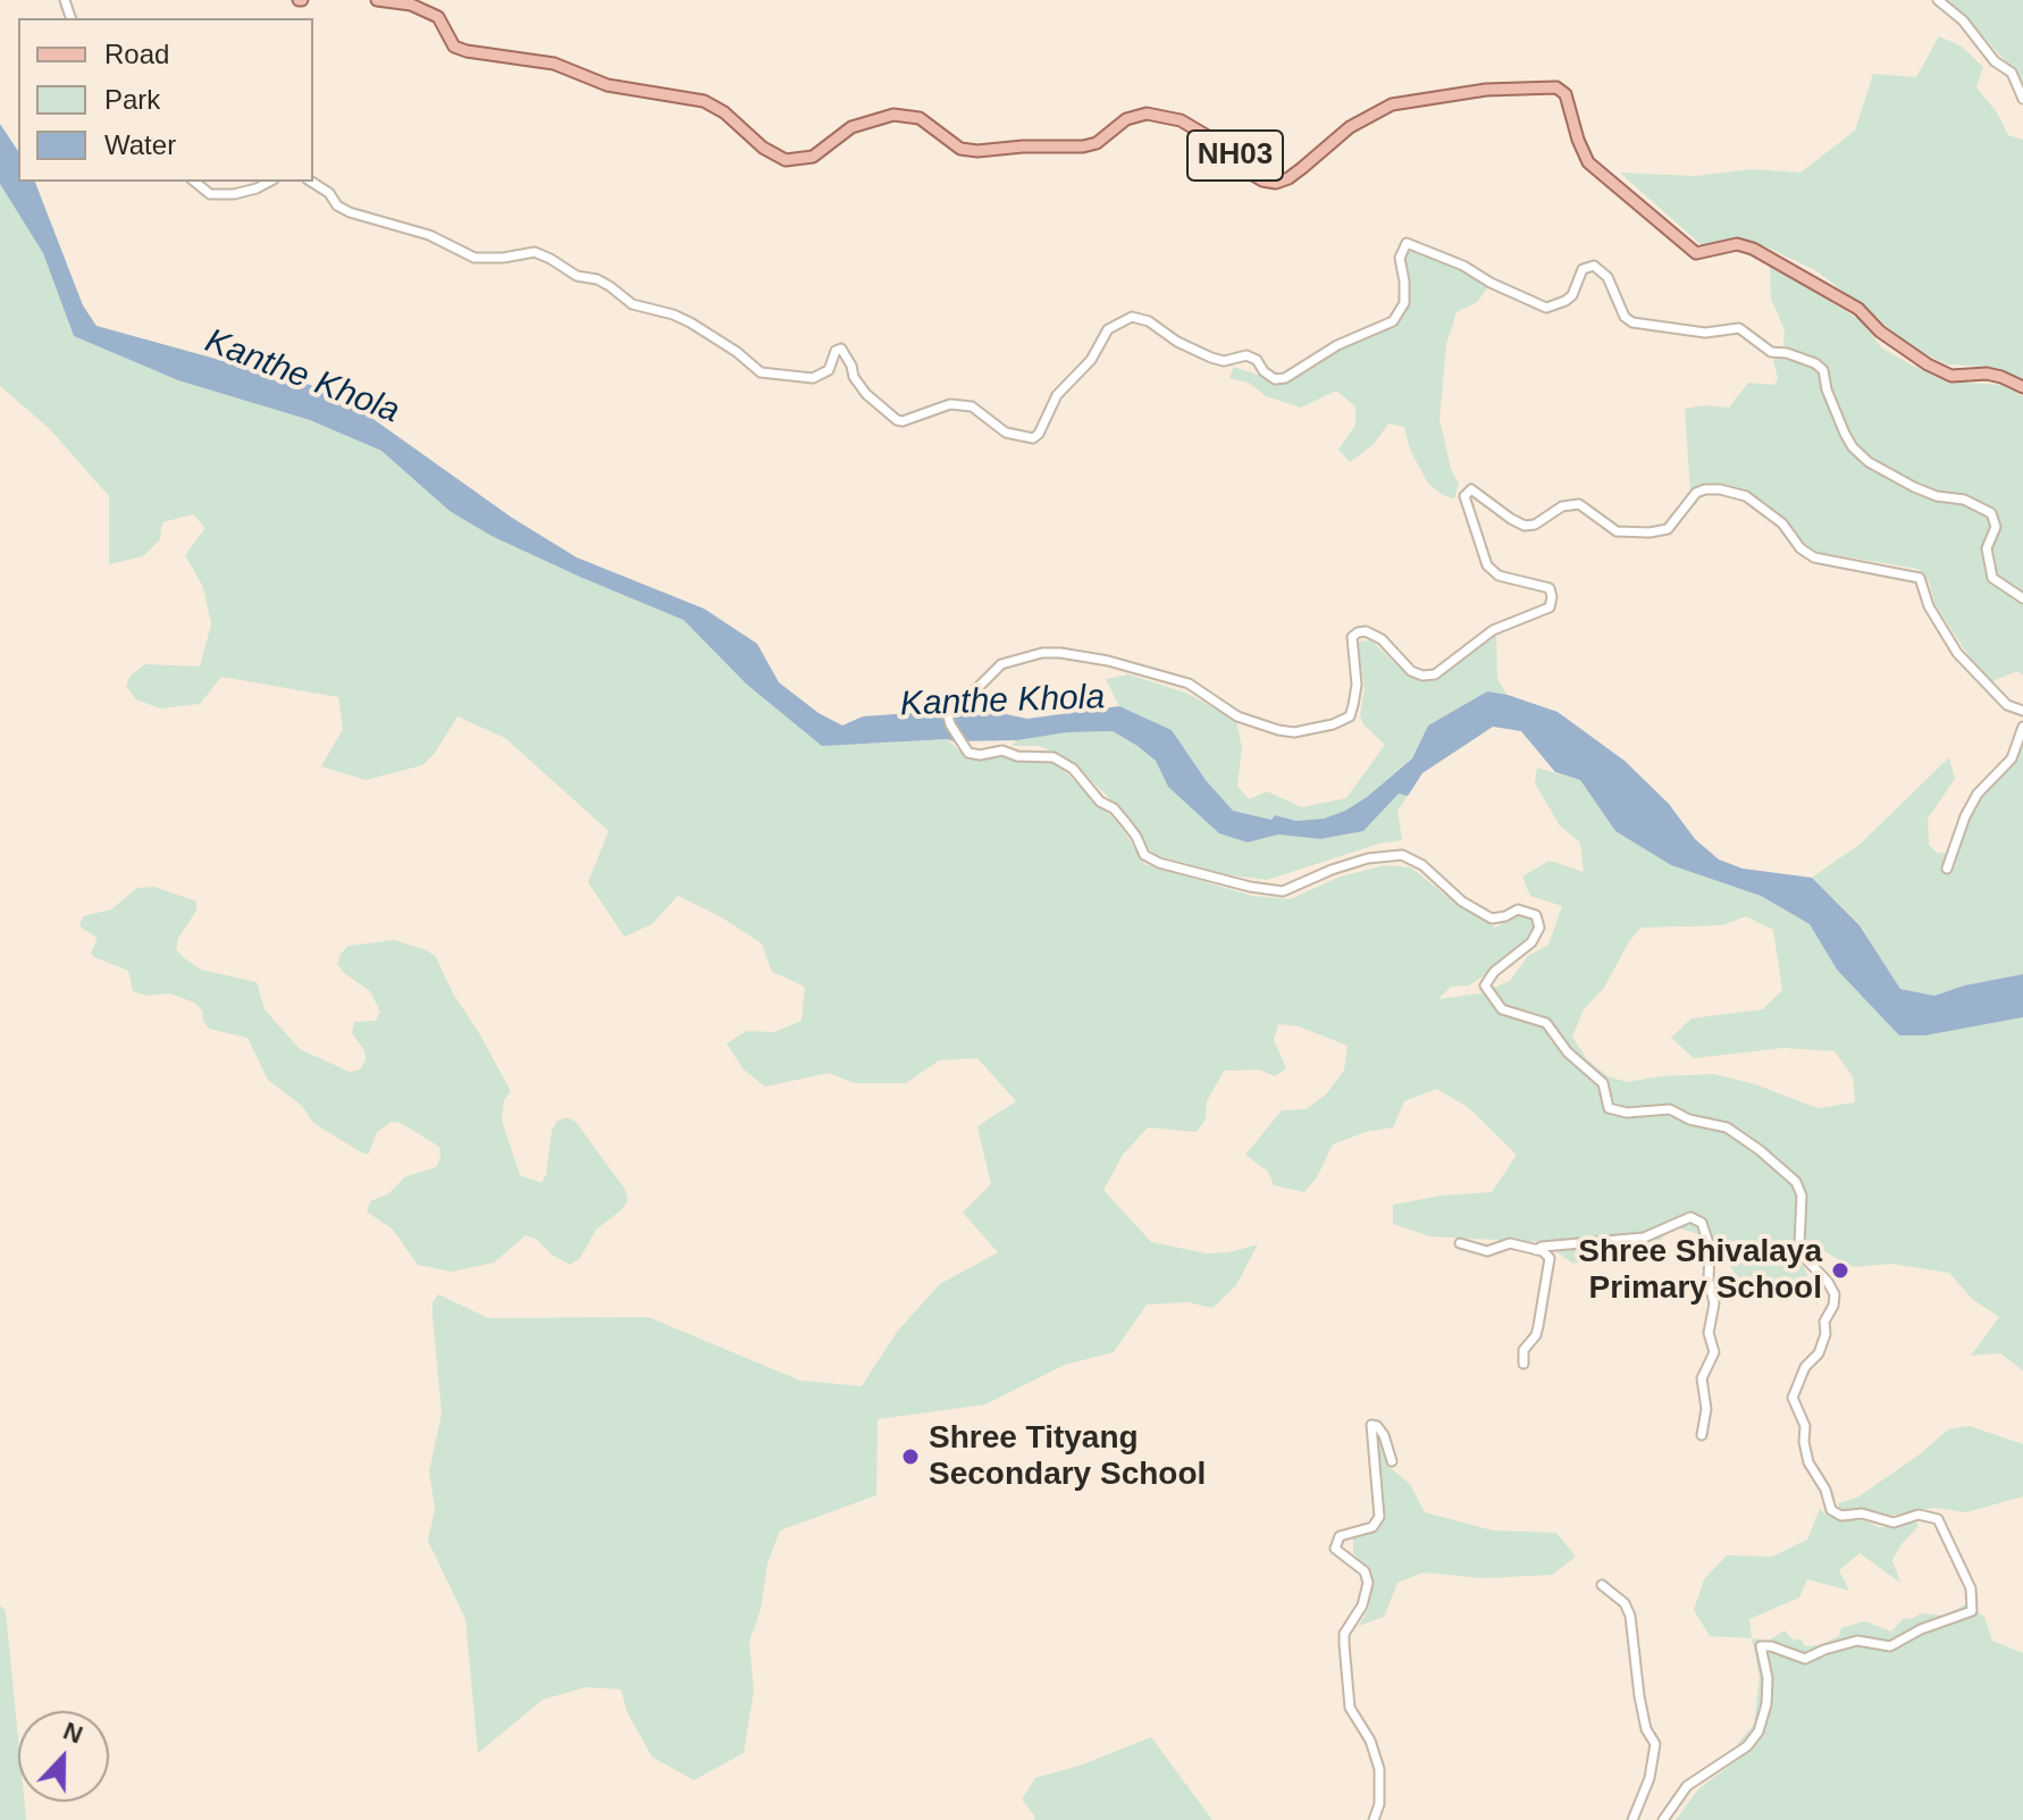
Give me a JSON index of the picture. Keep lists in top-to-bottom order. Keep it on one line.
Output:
{"streets":{"main road":["NH03"]},"water":["Kanthe Khola"],"places":["Shree Shivalaya Primary School","Shree Tityang Secondary School"],"legend":["Road","Park","Water"],"north":"top"}
